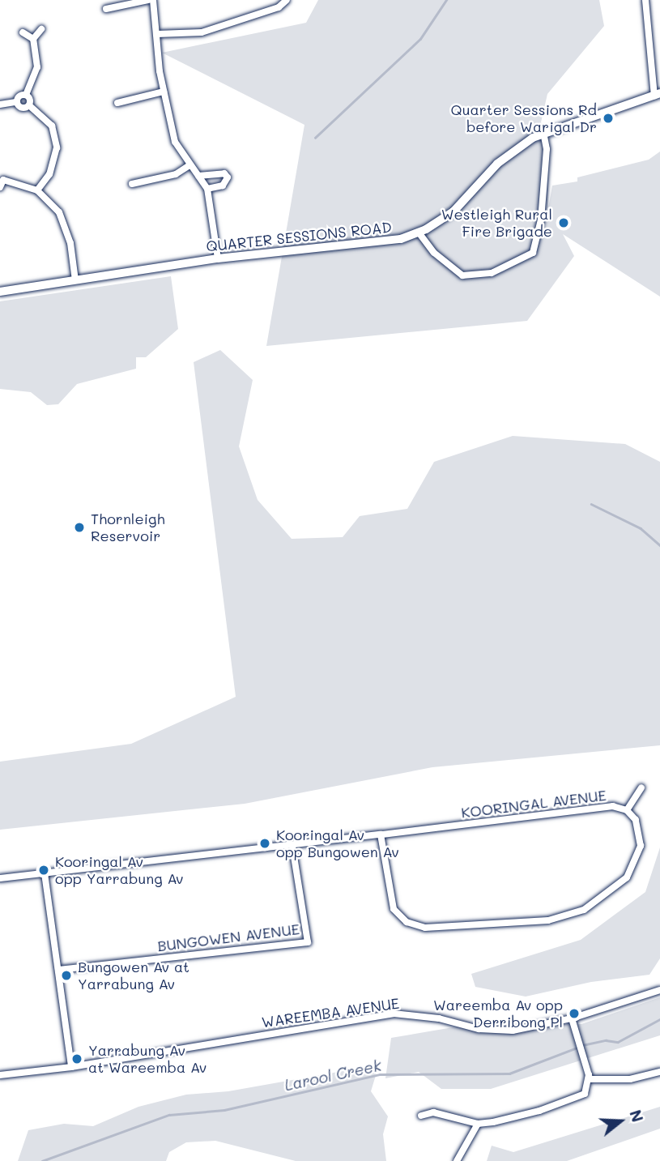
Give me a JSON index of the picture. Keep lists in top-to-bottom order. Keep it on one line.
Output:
{"streets":{"main road":["QUARTER SESSIONS ROAD"],"street":["KOORINGAL AVENUE","BUNGOWEN AVENUE","WAREEMBA AVENUE"]},"crossings":[["KOORINGAL AVENUE","BUNGOWEN AVENUE"]],"water":["Larool Creek"],"places":["Quarter Sessions Rd before Warigal Dr","Westleigh Rural Fire Brigade","Thornleigh Reservoir","Kooringal Av opp Bungowen Av","Kooringal Av opp Yarrabung Av","Bungowen Av at Yarrabung Av","Wareemba Av opp Derribong Pl","Yarrabung Av at Wareemba Av"],"north":"right"}
